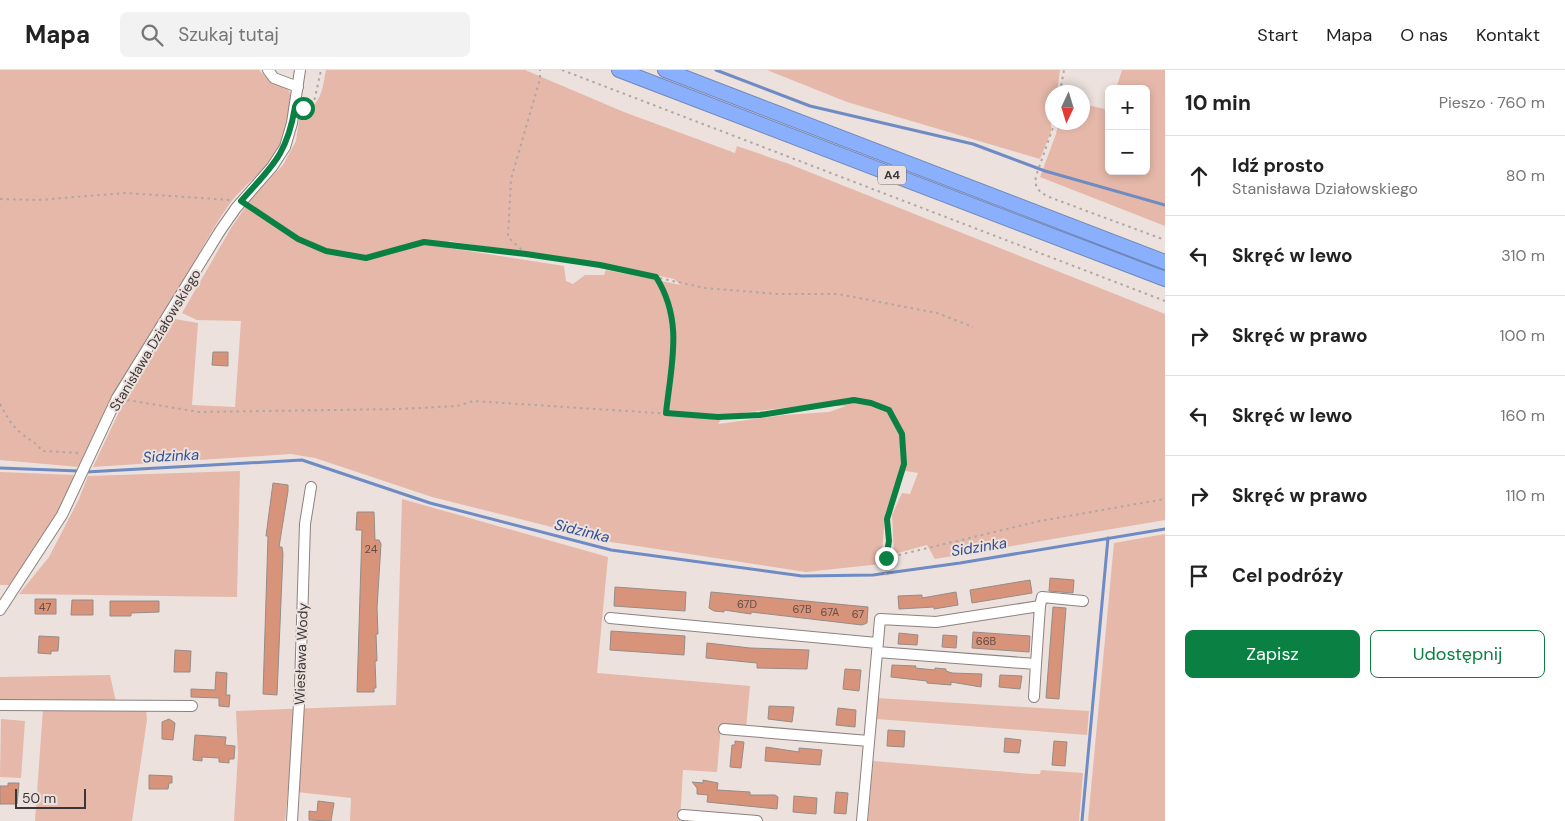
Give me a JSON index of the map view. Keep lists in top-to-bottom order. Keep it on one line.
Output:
{"streets":{"highway":["A4"],"street":["Stanisława Działowskiego","Wiesława Wody"]},"water":["Sidzinka"],"house_numbers":["24","67D","47","67B","67A","67","66B"],"scale_bar":"50 m","north":"bottom","page":{"header":"Mapa","search":"Szukaj tutaj","nav":["Start","Mapa","O nas","Kontakt"],"heading":["10 min","Pieszo · 760 m"],"map_buttons":["+","−"],"list":[["Idź prosto","Stanisława Działowskiego","80 m"],["Skręć w lewo","310 m"],["Skręć w prawo","100 m"],["Skręć w lewo","160 m"],["Skręć w prawo","110 m"],"Cel podróży"],"buttons":["Zapisz","Udostępnij"],"scale":"50 m"}}
